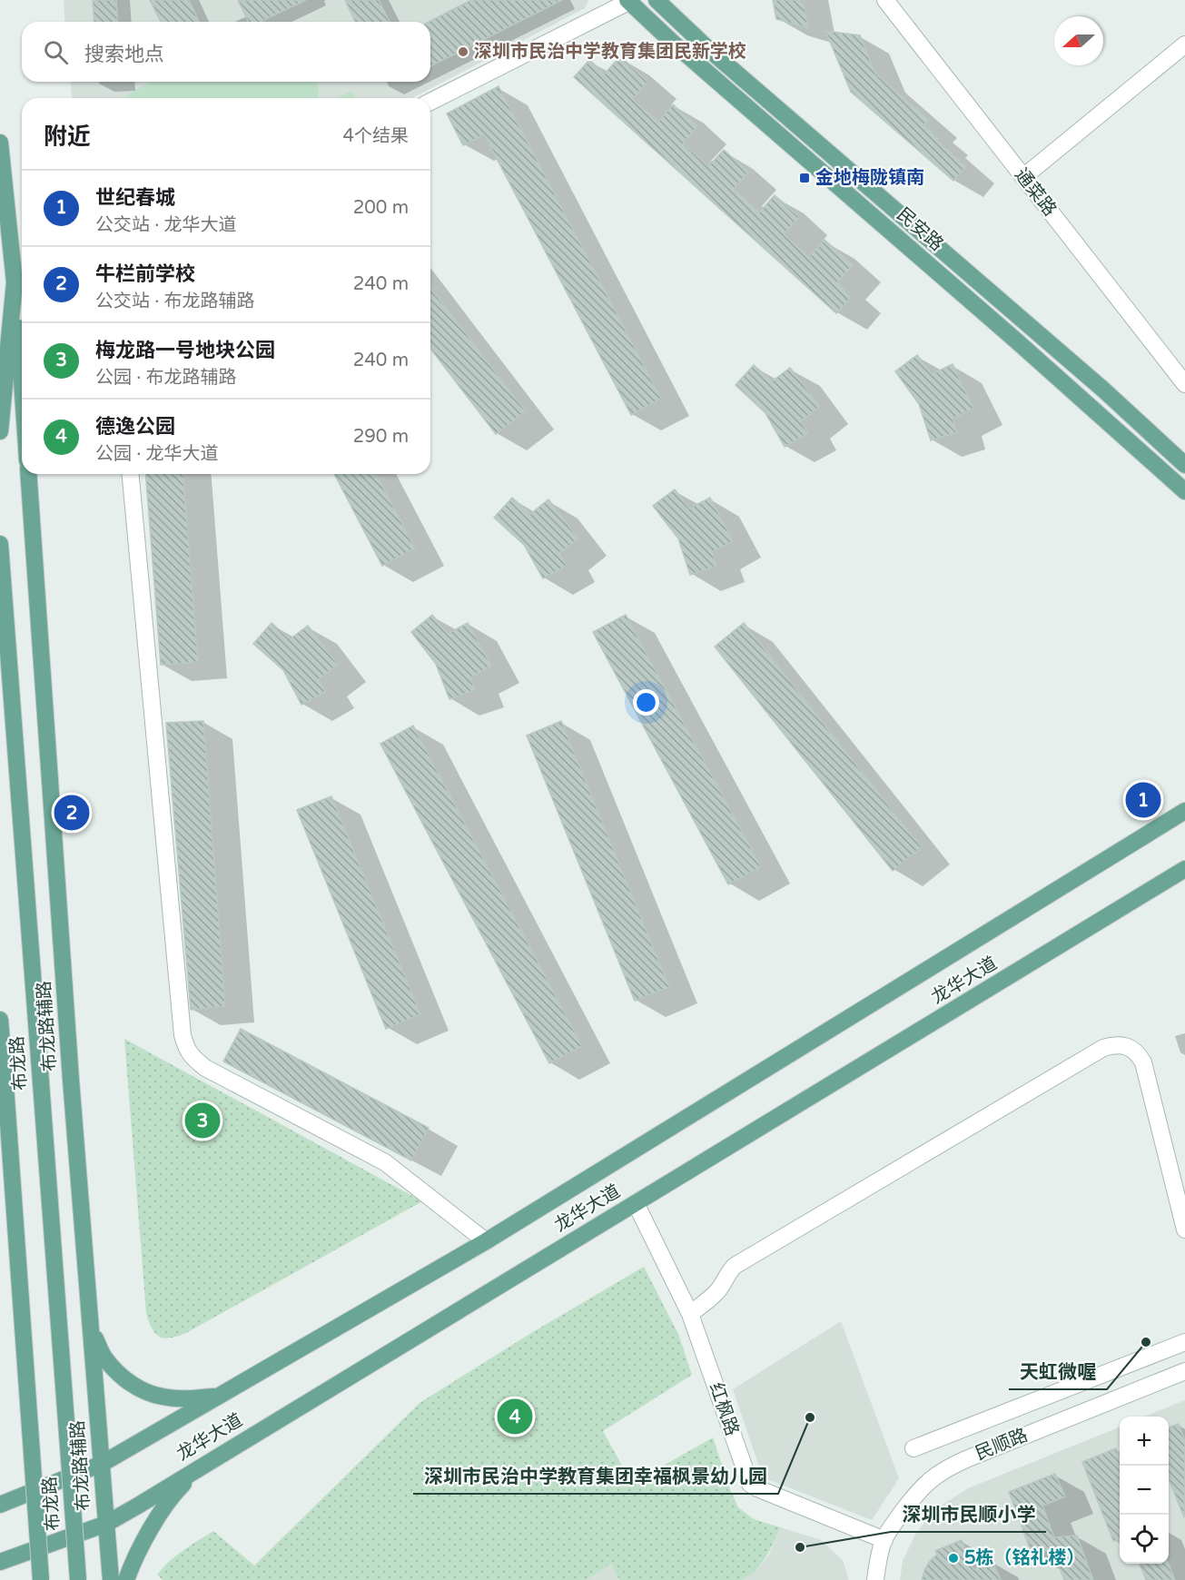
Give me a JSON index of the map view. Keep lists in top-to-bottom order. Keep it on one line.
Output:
{"streets":{"main road":["民安路","龙华大道","布龙路辅路","布龙路"],"street":["通菜路","红枫路","民顺路"]},"crossings":[["龙华大道","布龙路辅路"],["龙华大道","红枫路"],["红枫路","民顺路"]],"places":{"other":["深圳市民治中学教育集团民新学校","天虹微喔","深圳市民治中学教育集团幸福枫景幼儿园","深圳市民顺小学","5栋（铭礼楼）"],"transit":["金地梅陇镇南"]},"north":"left","page":{"search":"搜索地点","heading":["附近","4个结果"],"list":[{"mark":"1","name":"世纪春城","note":"公交站 · 龙华大道","value":"200 m"},{"mark":"2","name":"牛栏前学校","note":"公交站 · 布龙路辅路","value":"240 m"},{"mark":"3","name":"梅龙路一号地块公园","note":"公园 · 布龙路辅路","value":"240 m"},{"mark":"4","name":"德逸公园","note":"公园 · 龙华大道","value":"290 m"}],"pins":["1","2","3","4"],"map_buttons":["+","−"]}}
